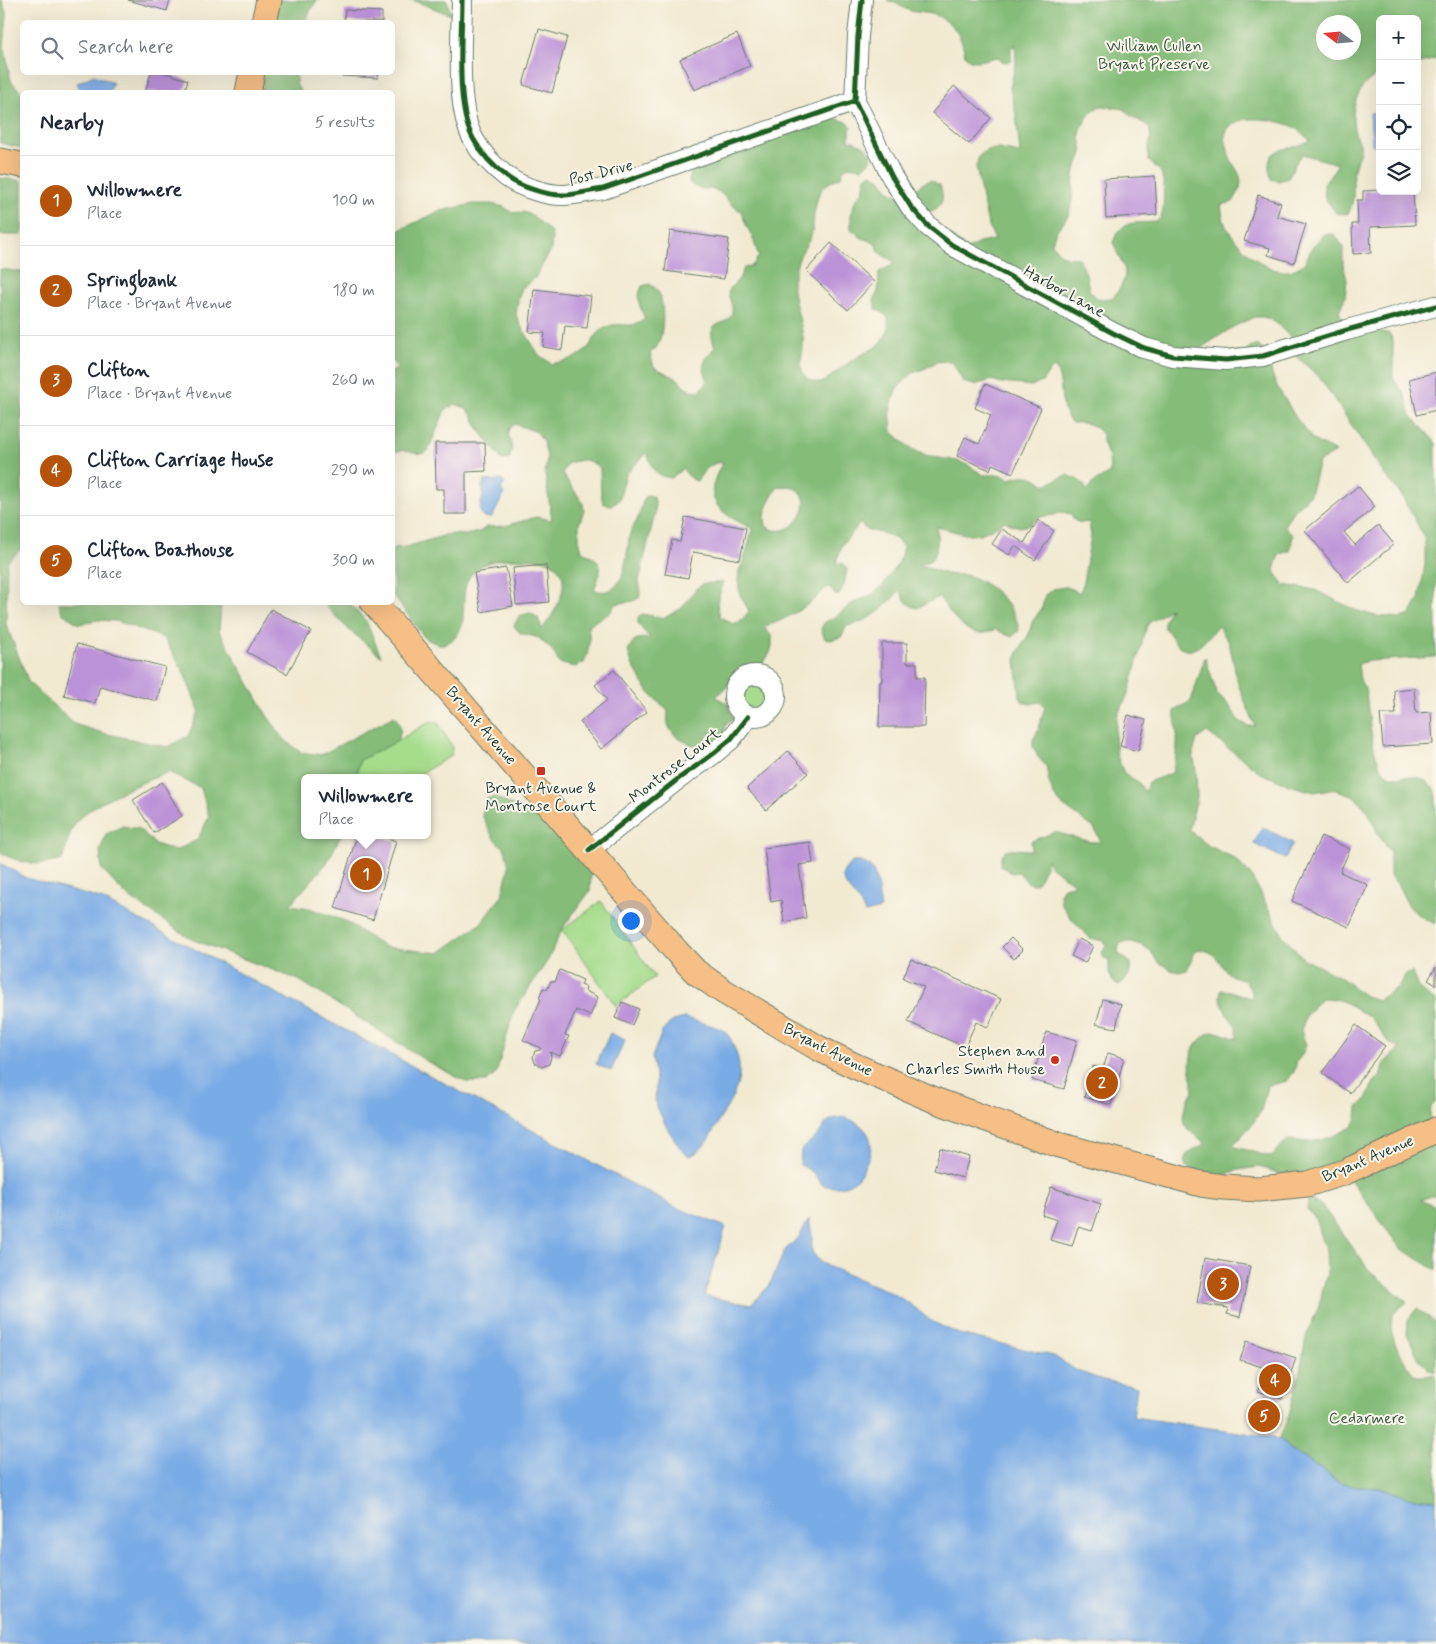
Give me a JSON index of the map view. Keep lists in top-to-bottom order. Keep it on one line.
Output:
{"streets":{"main road":["Bryant Avenue"],"street":["Post Drive","Harbor Lane","Montrose Court"]},"crossings":[["Post Drive","Harbor Lane"],["Bryant Avenue","Montrose Court"]],"parks":["William Cullen Bryant Preserve","Cedarmere"],"places":{"transit":["Bryant Avenue & Montrose Court"],"other":["Stephen and Charles Smith House"]},"north":"left","page":{"map_buttons":["+","−"],"search":"Search here","heading":["Nearby","5 results"],"list":[{"mark":"1","name":"Willowmere","note":"Place","value":"100 m"},{"mark":"2","name":"Springbank","note":"Place · Bryant Avenue","value":"180 m"},{"mark":"3","name":"Clifton","note":"Place · Bryant Avenue","value":"260 m"},{"mark":"4","name":"Clifton Carriage House","note":"Place","value":"290 m"},{"mark":"5","name":"Clifton Boathouse","note":"Place","value":"300 m"}],"popup":["Willowmere","Place"],"pins":["1","2","3","4","5"]}}
